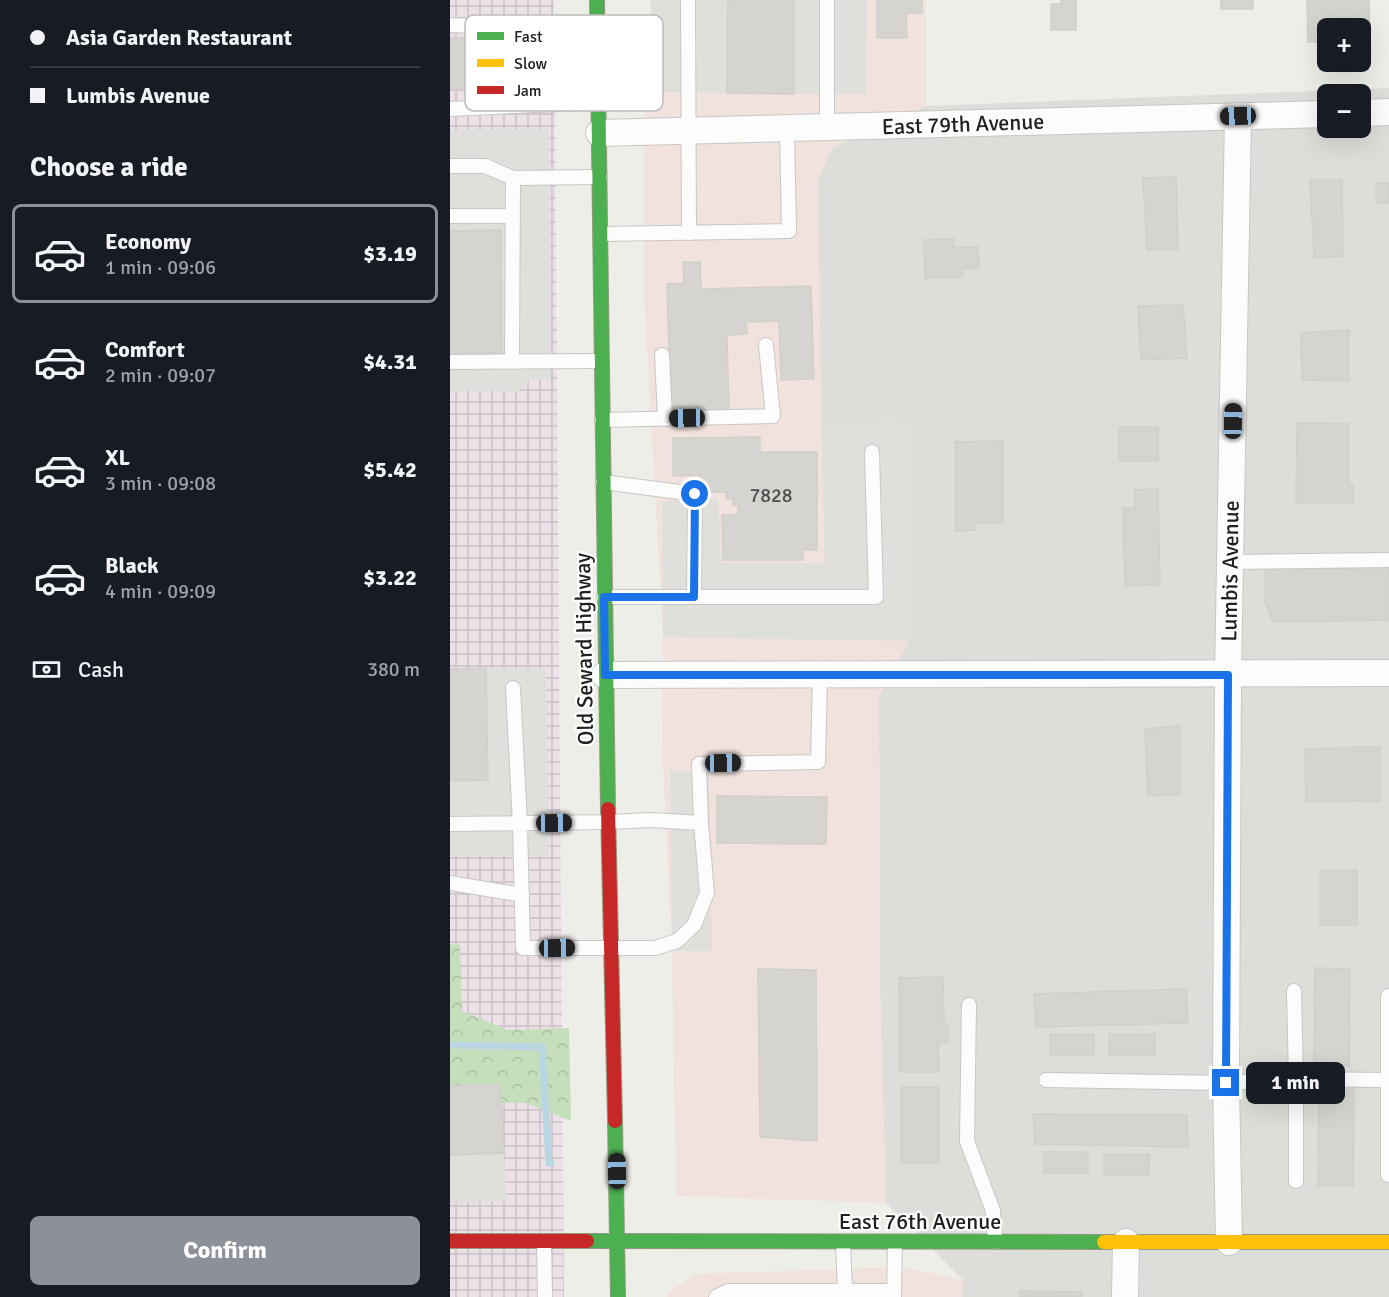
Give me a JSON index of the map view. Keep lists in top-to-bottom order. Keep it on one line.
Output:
{"streets":{"main road":["Old Seward Highway","East 76th Avenue"],"street":["East 79th Avenue","Lumbis Avenue"]},"crossings":[["East 79th Avenue","Lumbis Avenue"],["East 79th Avenue","Old Seward Highway"],["Lumbis Avenue","East 76th Avenue"],["Old Seward Highway","East 76th Avenue"]],"house_numbers":["7828"],"legend":["Fast","Slow","Jam"],"page":{"banner":["Asia Garden Restaurant","Lumbis Avenue"],"map_buttons":["+","−"],"heading":"Choose a ride","list":[{"name":"Economy","note":"1 min · 09:06","value":"$3.19"},{"name":"Comfort","note":"2 min · 09:07","value":"$4.31"},{"name":"XL","note":"3 min · 09:08","value":"$5.42"},{"name":"Black","note":"4 min · 09:09","value":"$3.22"}],"pay":["Cash","380 m"],"bubble":"1 min","buttons":"Confirm"}}
